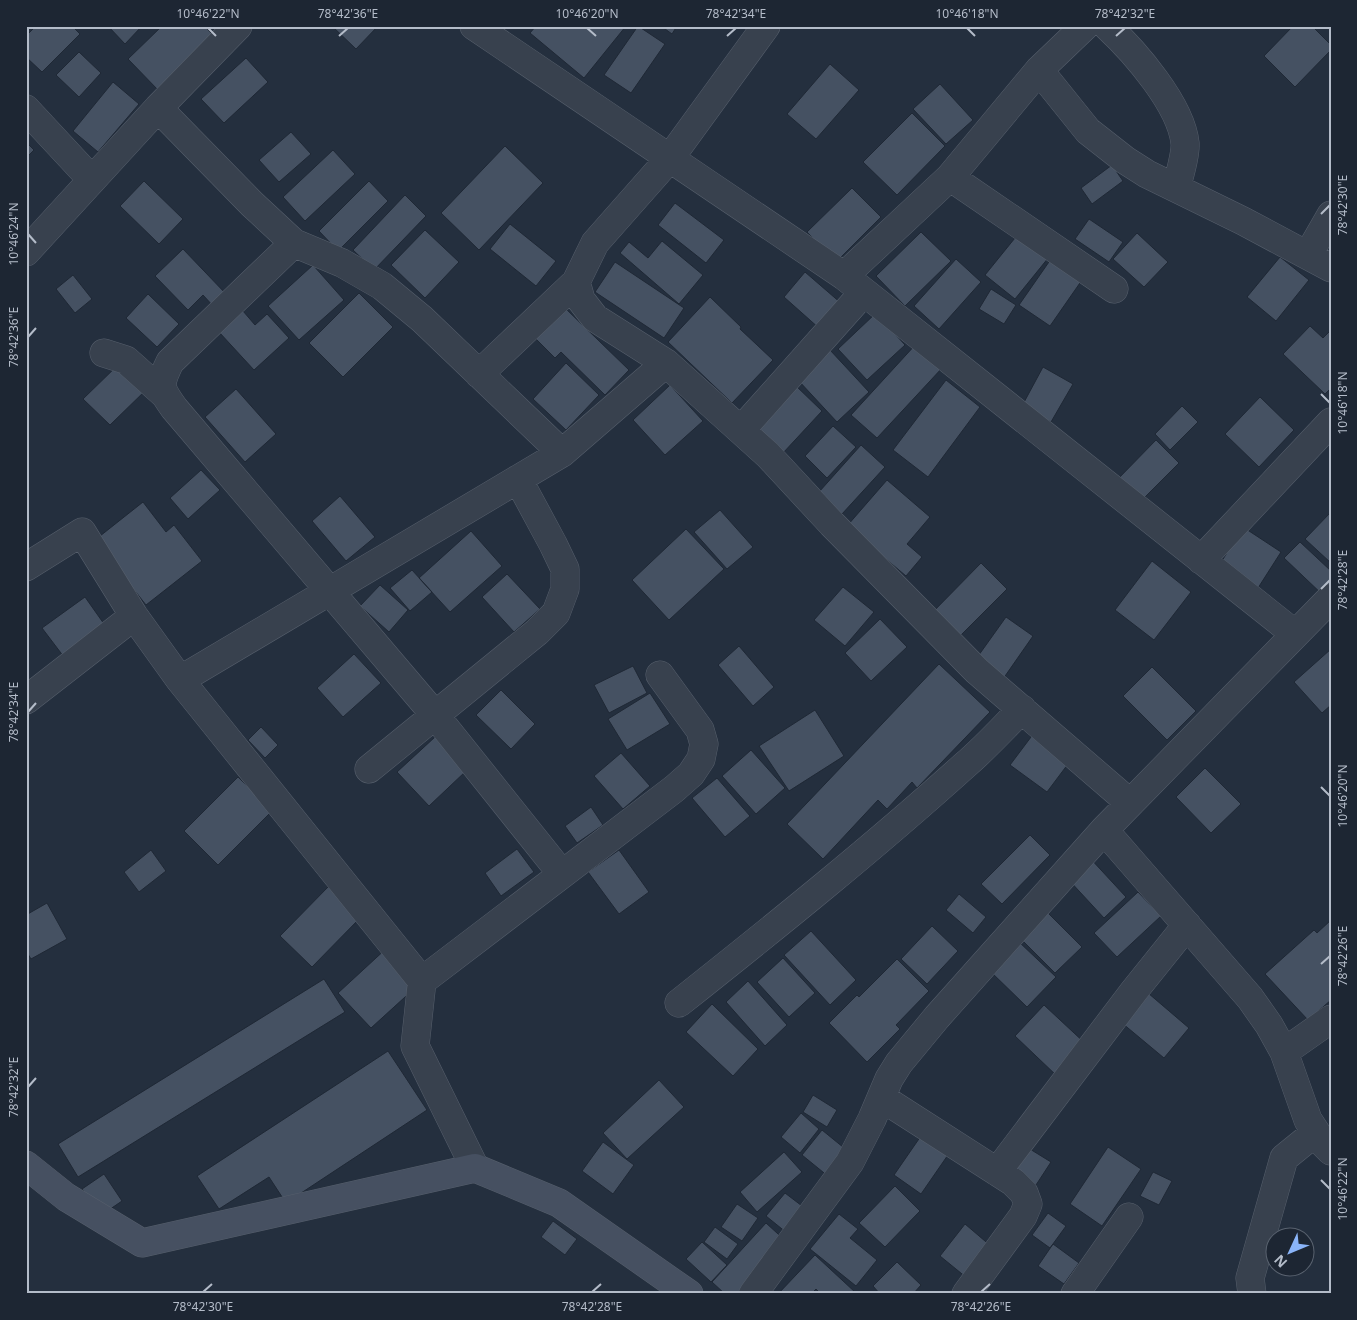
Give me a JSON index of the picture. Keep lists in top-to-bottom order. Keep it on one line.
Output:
{"north":"bottom left","coordinates":["10°46'22\"N","78°42'36\"E","10°46'20\"N","78°42'34\"E","10°46'18\"N","78°42'32\"E","78°42'30\"E","10°46'24\"N","78°42'28\"E","78°42'26\"E"]}
